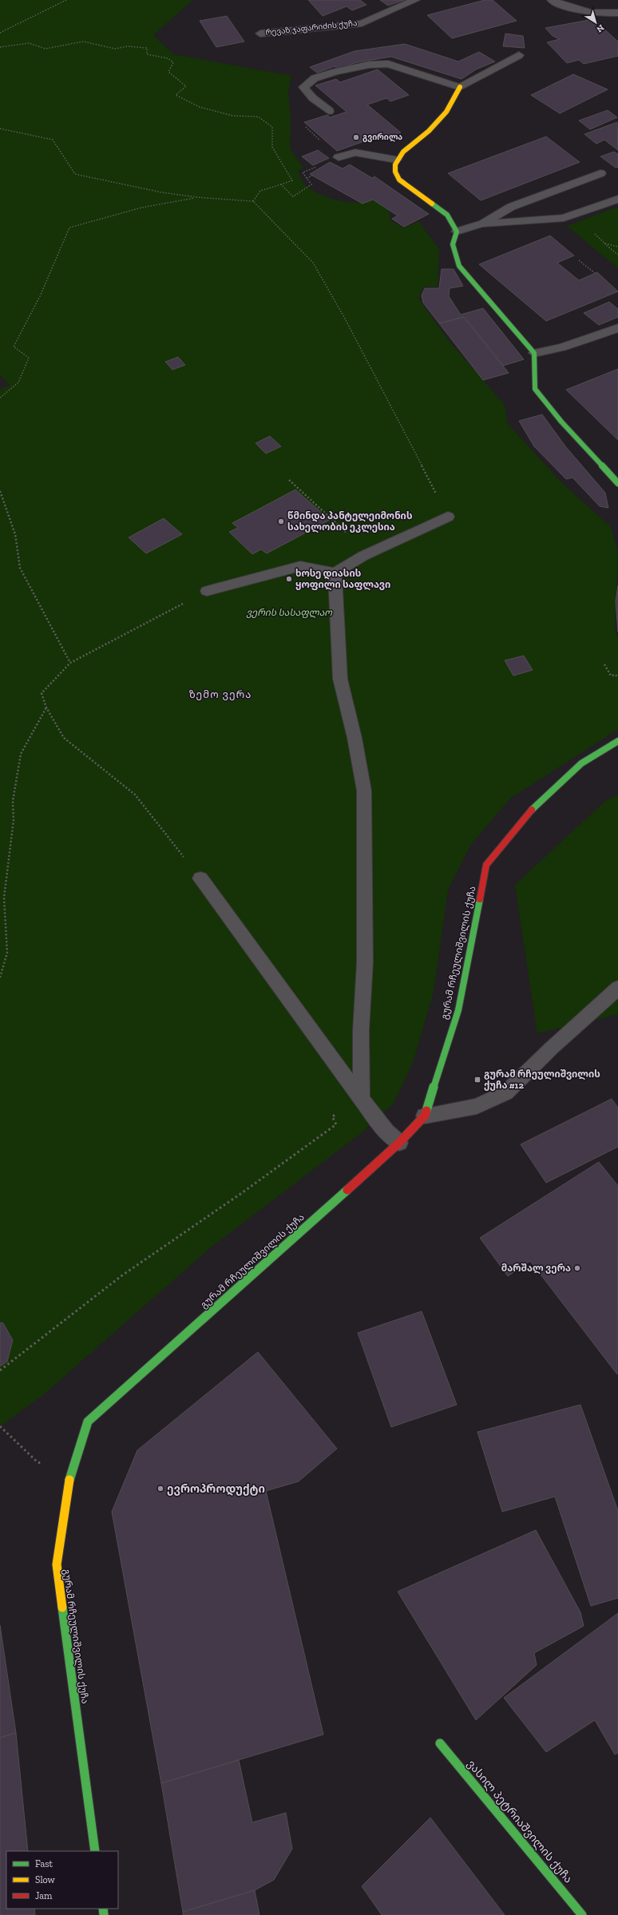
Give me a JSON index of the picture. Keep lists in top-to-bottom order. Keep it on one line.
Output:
{"streets":{"street":["გურამ რჩეულიშვილის ქუჩა","ვასილ პეტრიაშვილის ქუჩა"],"lane":["რევაზ ჯაფარიძის ქუჩა"]},"districts":["ზემო ვერა"],"parks":["ვერის სასაფლაო"],"places":{"other":["გვირილა","წმინდა პანტელეიმონის სახელობის ეკლესია","ხოსე დიასის ყოფილი საფლავი","მარშალ ვერა","ევროპროდუქტი"],"transit":["გურამ რჩეულიშვილის ქუჩა #12"]},"legend":["Fast","Slow","Jam"],"north":"bottom right"}
